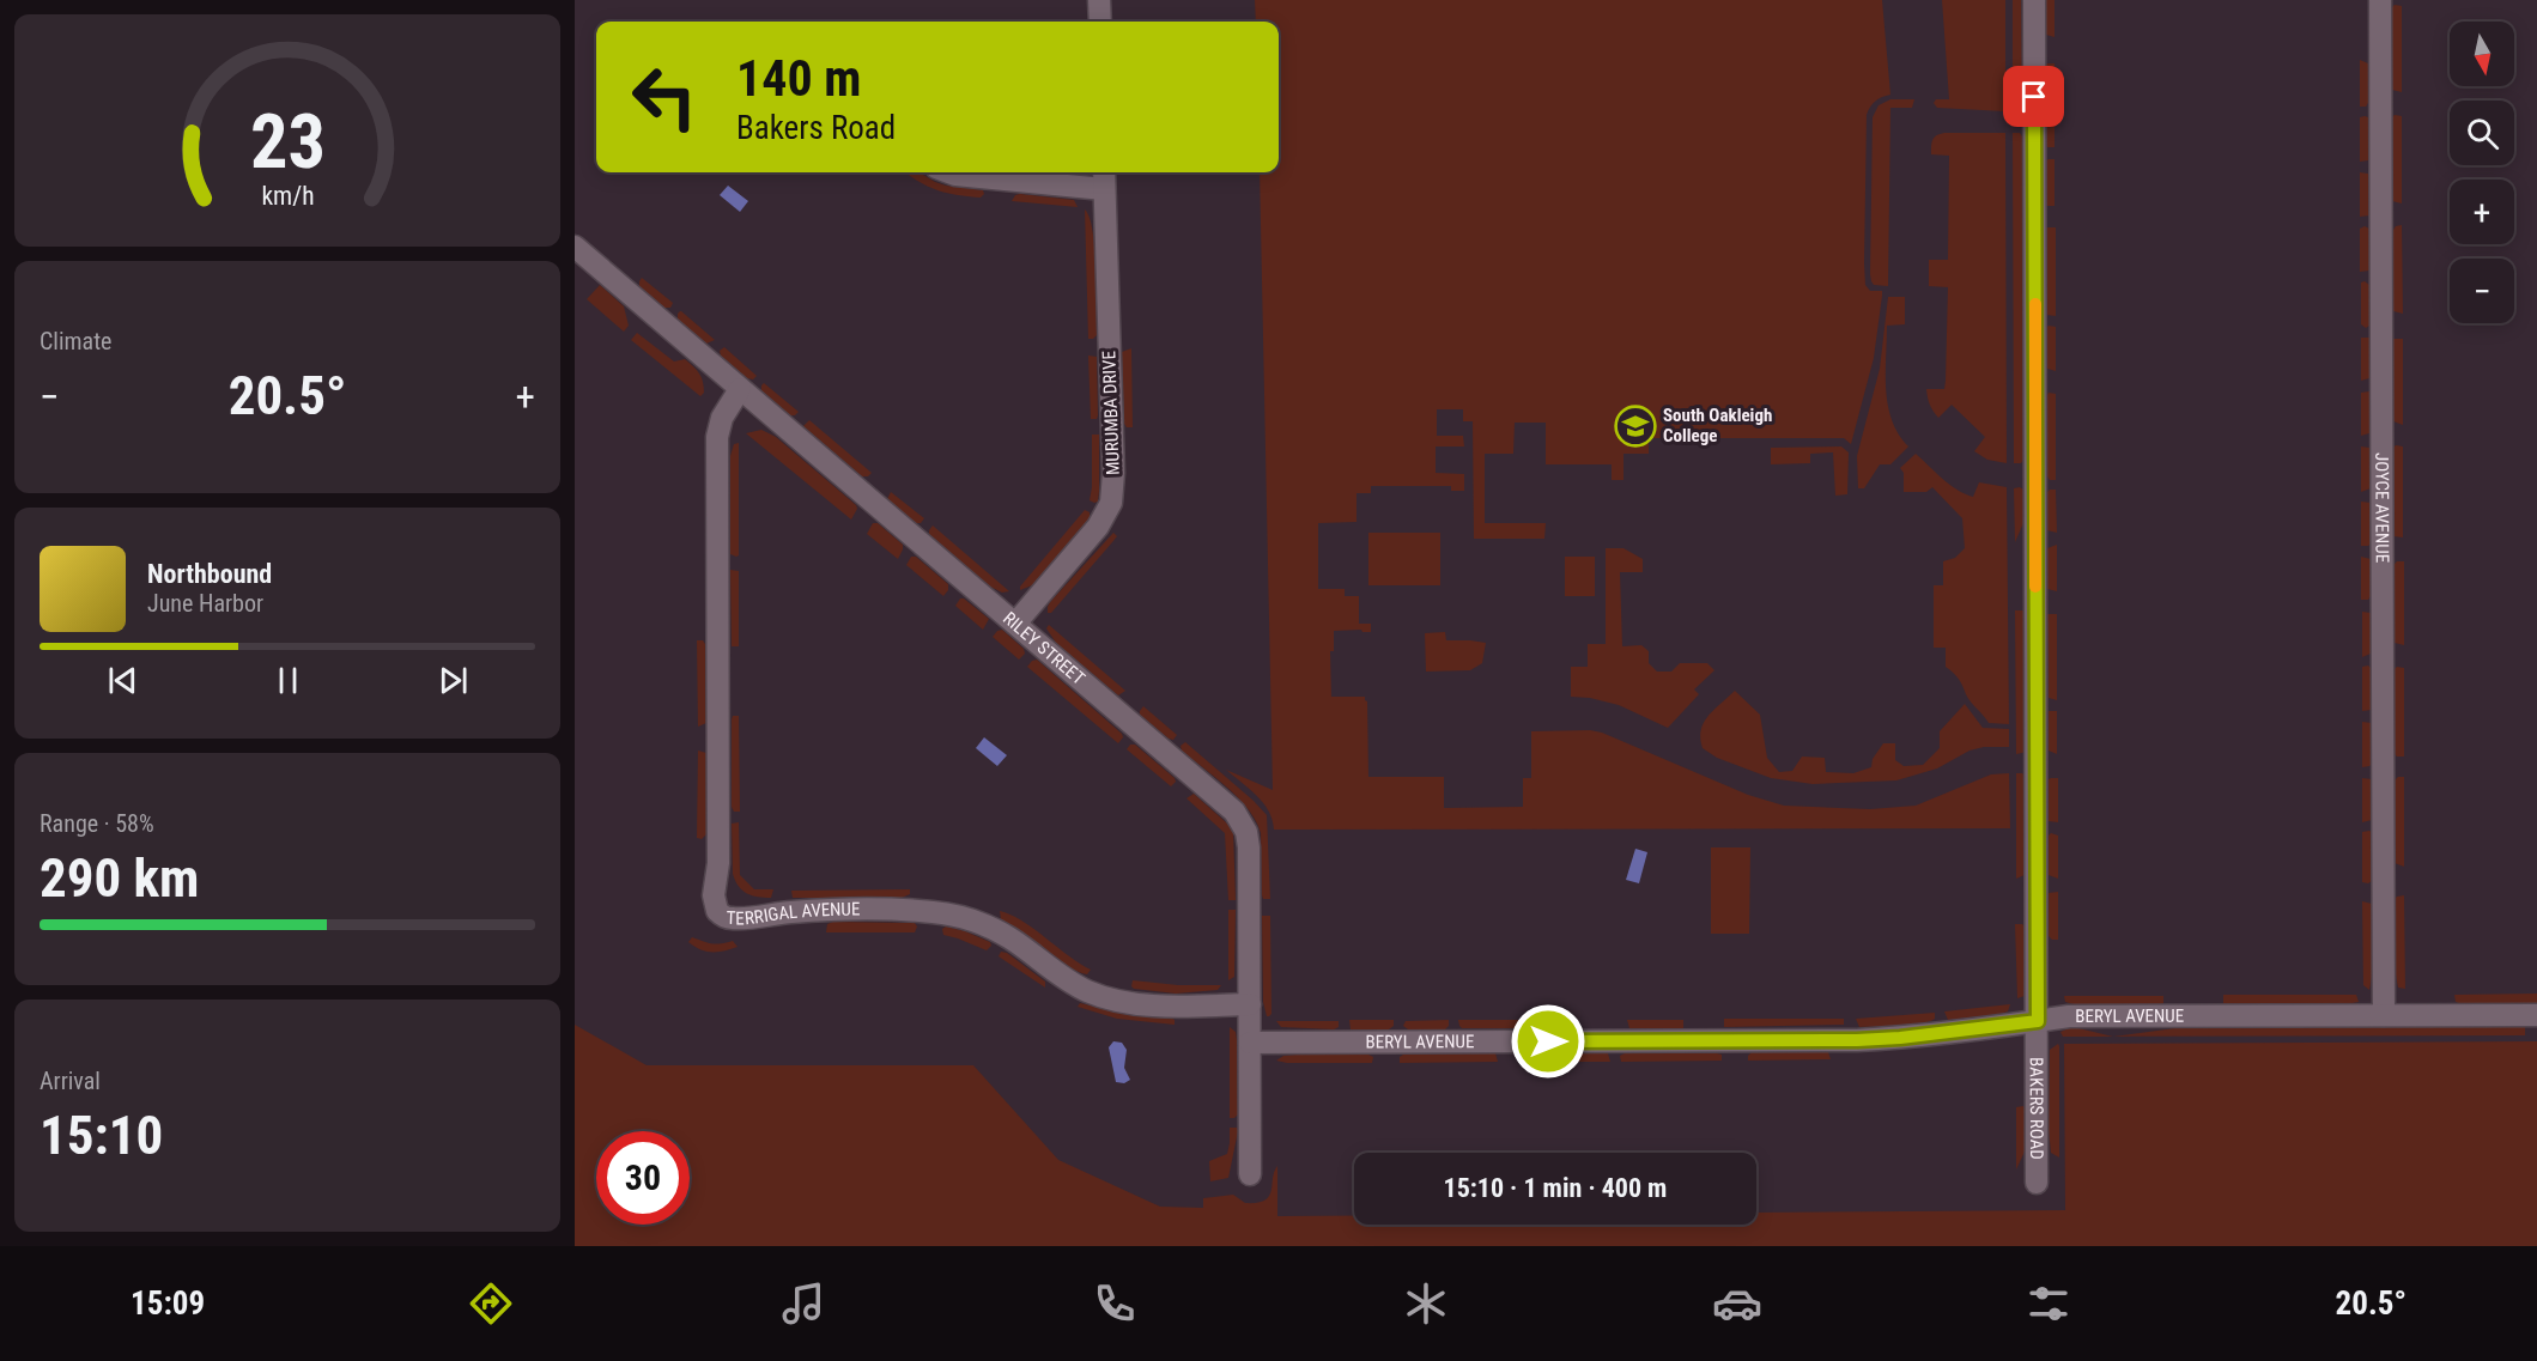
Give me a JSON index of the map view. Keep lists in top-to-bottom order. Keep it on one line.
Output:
{"streets":{"street":["MURUMBA DRIVE","JOYCE AVENUE","RILEY STREET","TERRIGAL AVENUE","BERYL AVENUE","BAKERS ROAD"]},"crossings":[["MURUMBA DRIVE","RILEY STREET"],["JOYCE AVENUE","BERYL AVENUE"],["RILEY STREET","TERRIGAL AVENUE"],["RILEY STREET","BERYL AVENUE"],["BERYL AVENUE","BAKERS ROAD"]],"places":{"school or university":["South Oakleigh College"]},"north":"bottom","page":{"map_buttons":["+","−"],"turn":["140 m","Bakers Road"],"tile":["Climate",["Range · 58%","290 km"],["Arrival","15:10"]],"heat":["−","20.5°","+"],"song":["Northbound","June Harbor"],"limit":"30","trip":"15:10 · 1 min · 400 m","tabs":["15:09","20.5°"],"gauge":["23","km/h"]}}
